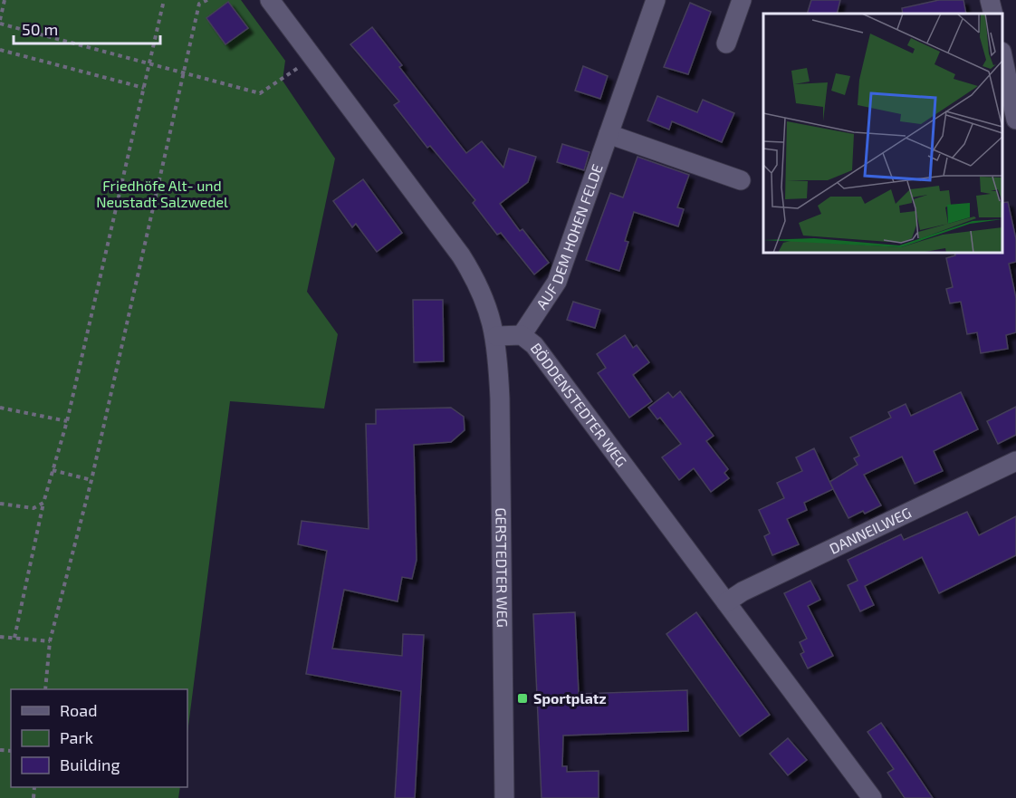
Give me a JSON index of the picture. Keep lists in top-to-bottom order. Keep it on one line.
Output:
{"streets":{"street":["AUF DEM HOHEN FELDE","BÖDDENSTEDTER WEG","DANNEILWEG","GERSTEDTER WEG"]},"crossings":[["AUF DEM HOHEN FELDE","BÖDDENSTEDTER WEG"],["BÖDDENSTEDTER WEG","DANNEILWEG"],["BÖDDENSTEDTER WEG","GERSTEDTER WEG"]],"parks":["Friedhöfe Alt- und Neustadt Salzwedel"],"places":{"transit":["Sportplatz"]},"legend":["Road","Park","Building"],"scale_bar":"50 m"}
